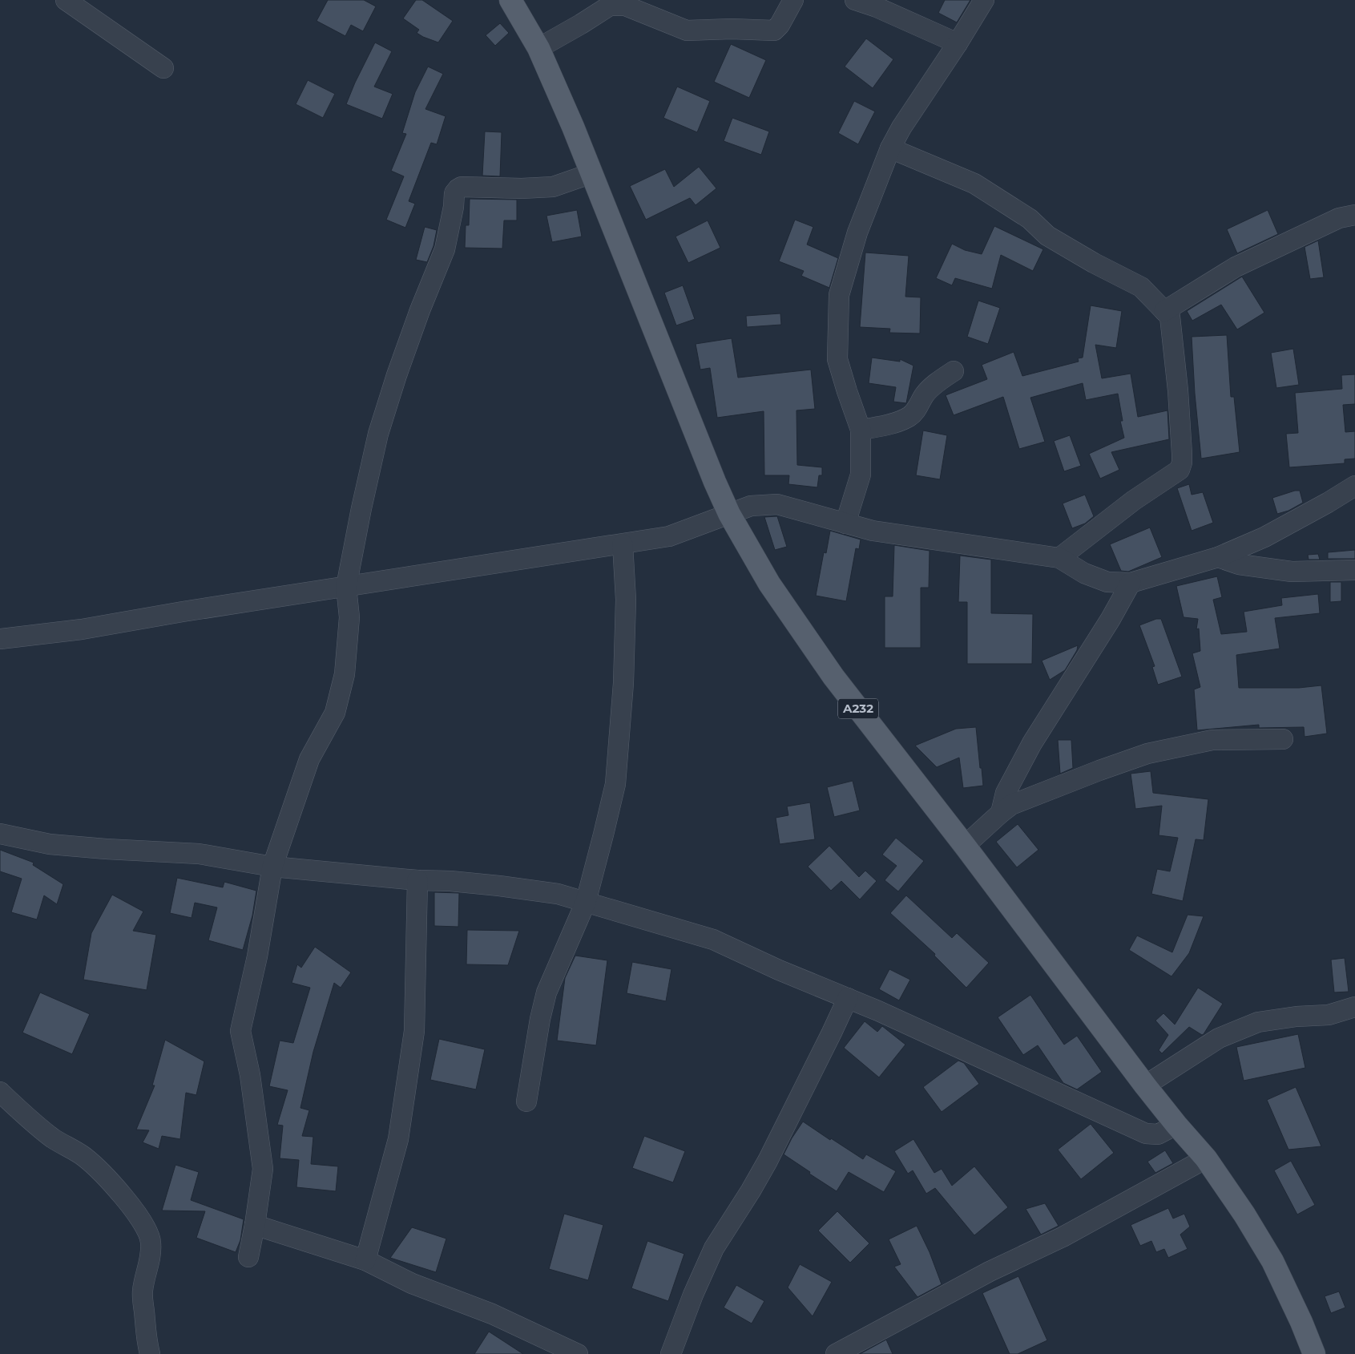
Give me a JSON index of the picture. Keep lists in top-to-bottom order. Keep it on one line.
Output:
{"streets":{"main road":["A232"]}}
